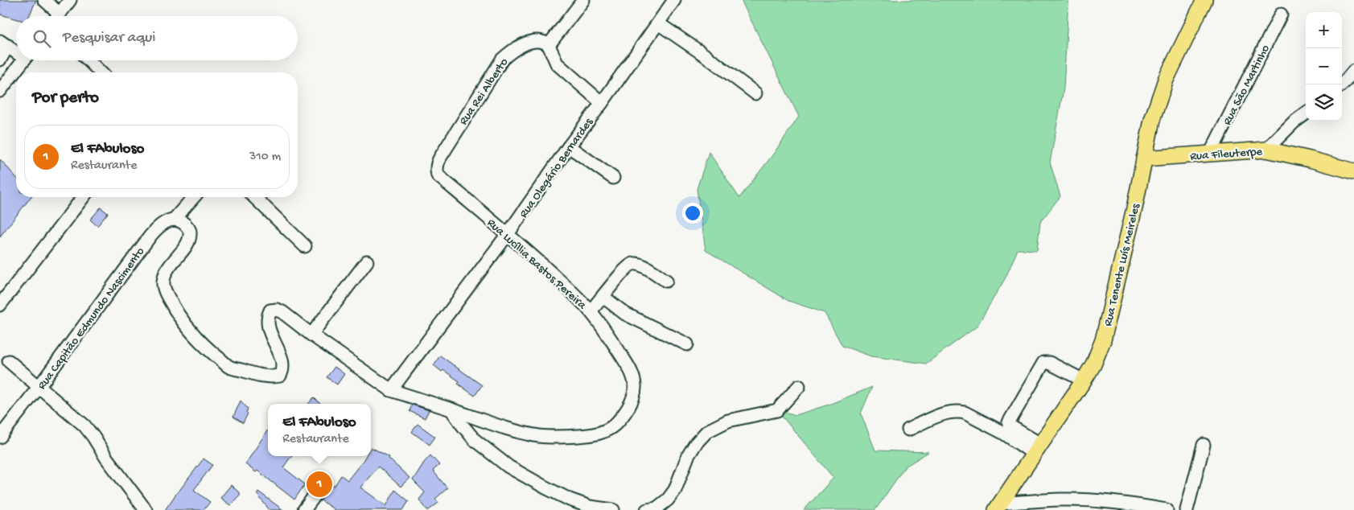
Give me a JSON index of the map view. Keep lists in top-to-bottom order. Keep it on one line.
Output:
{"streets":{"main road":["Rua Fileuterpe","Rua Tenente Luís Meireles"],"street":["Rua São Martinho","Rua Rei Alberto","Rua Olegário Bernardes","Rua Lucíllia Bastos Pereira","Rua Capitão Edmundo Nascimento"]},"crossings":[["Rua São Martinho","Rua Fileuterpe"],["Rua Rei Alberto","Rua Lucíllia Bastos Pereira"],["Rua Fileuterpe","Rua Tenente Luís Meireles"],["Rua Olegário Bernardes","Rua Lucíllia Bastos Pereira"],["Rua Lucíllia Bastos Pereira","Rua Capitão Edmundo Nascimento"]],"page":{"map_buttons":["+","−"],"search":"Pesquisar aqui","heading":"Por perto","list":[{"mark":"1","name":"El FAbuloso","note":"Restaurante","value":"310 m"}],"popup":["El FAbuloso","Restaurante"],"pins":"1"}}
